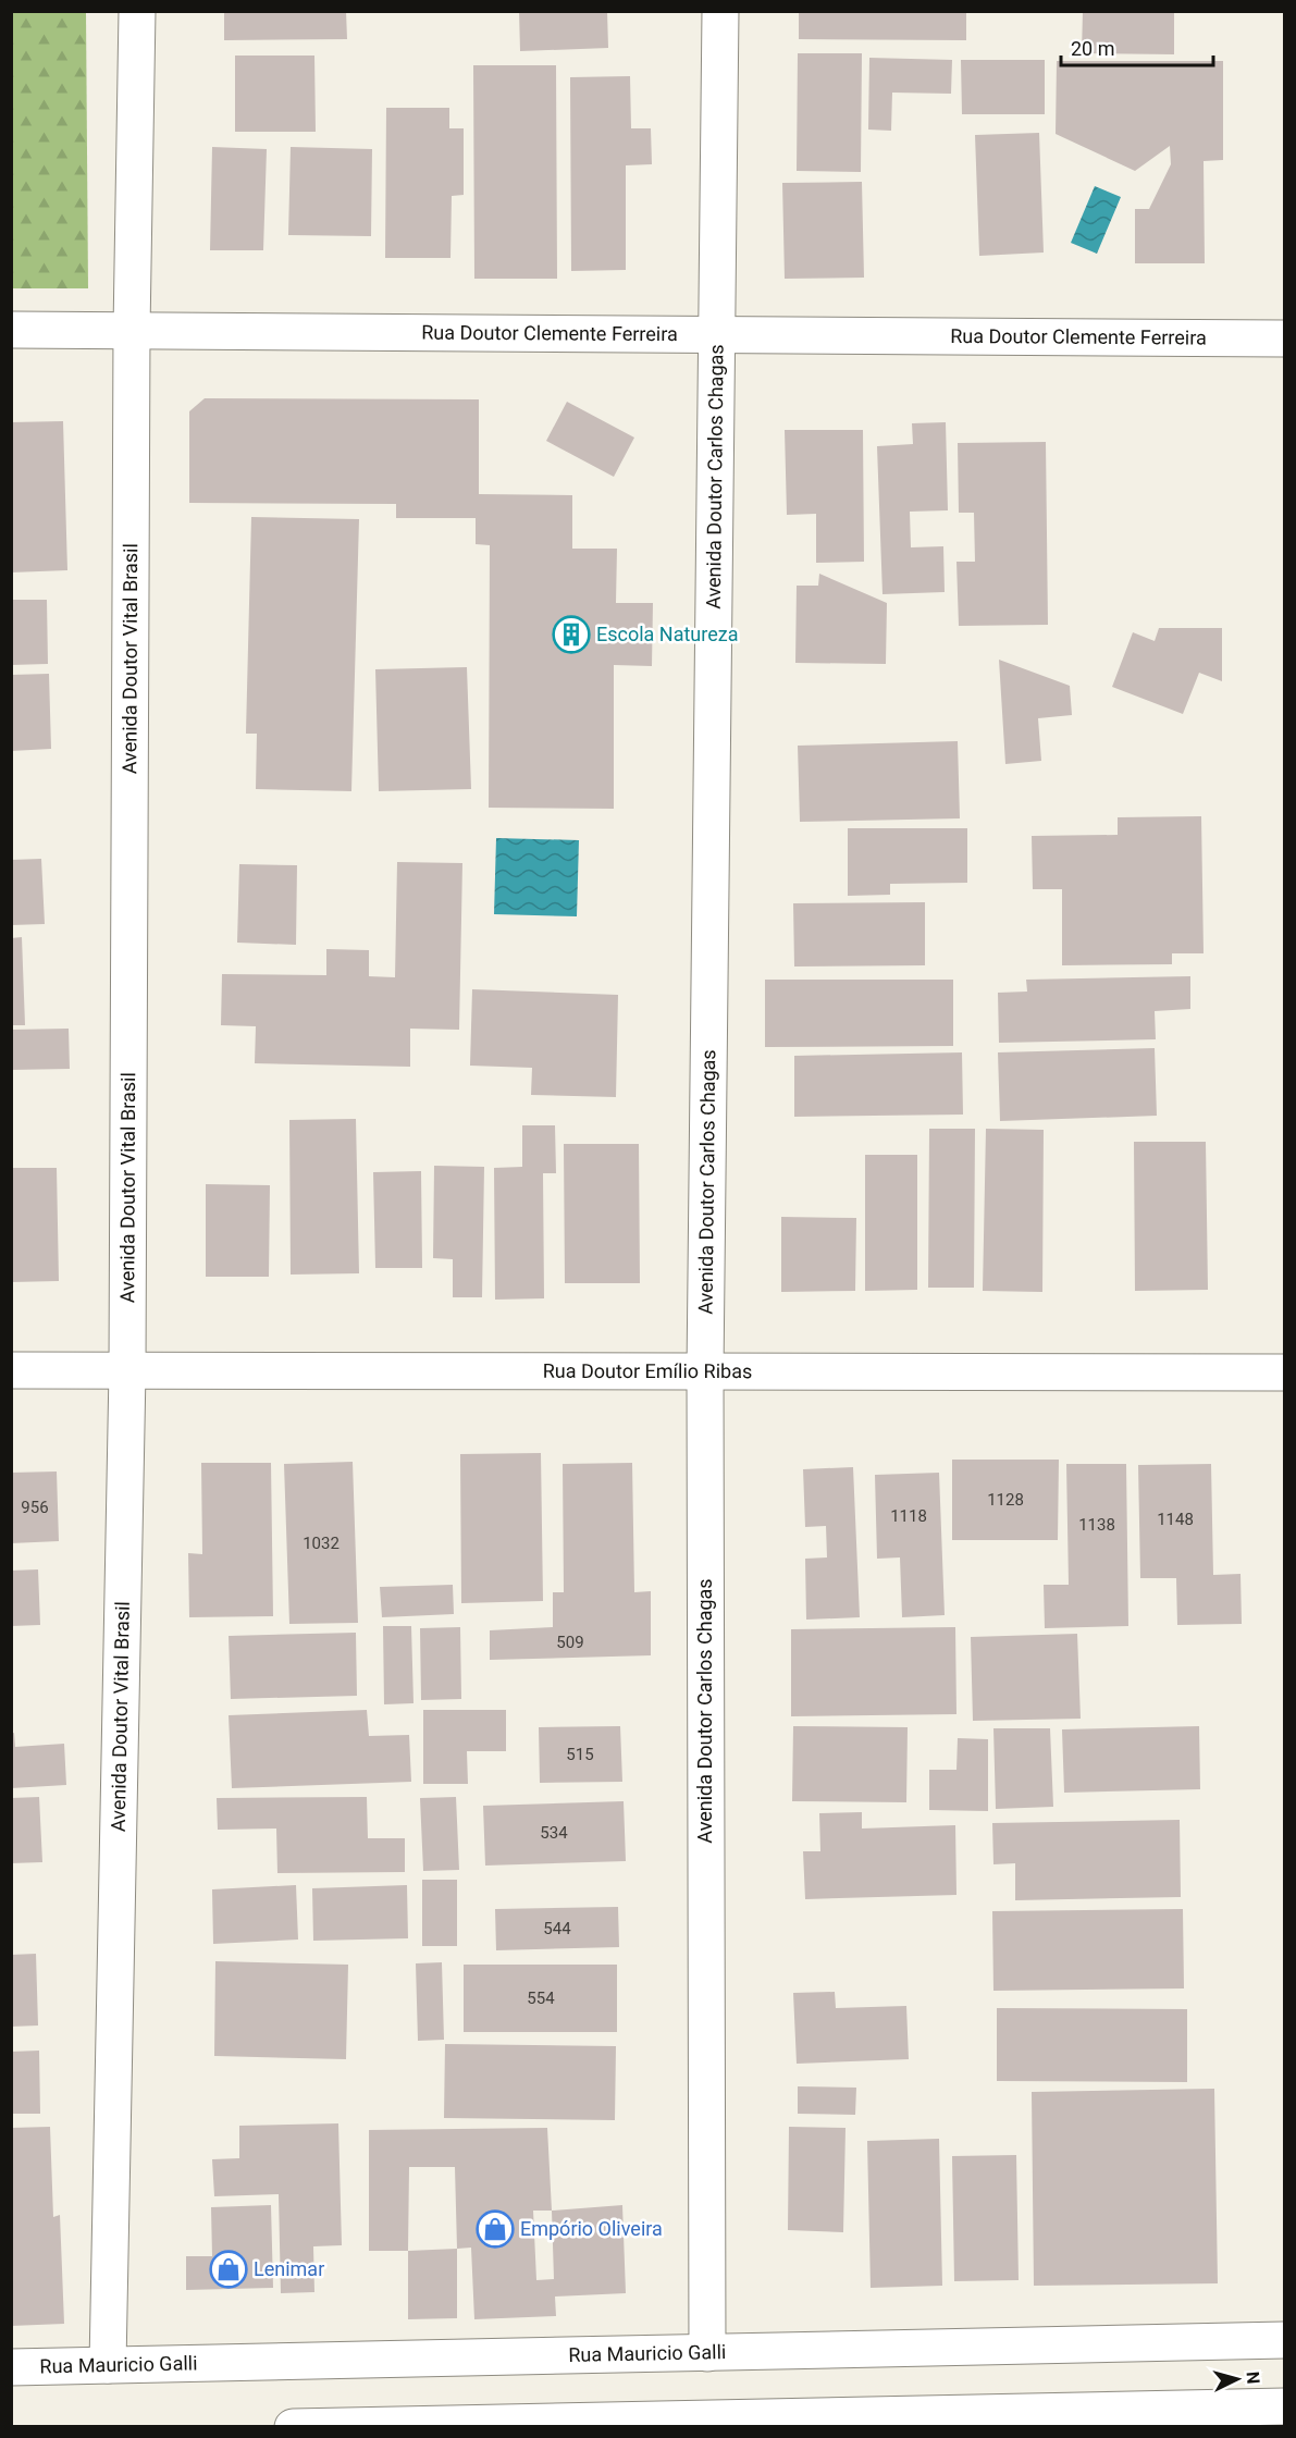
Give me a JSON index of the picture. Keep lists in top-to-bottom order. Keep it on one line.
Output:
{"streets":{"street":["Rua Doutor Clemente Ferreira","Avenida Doutor Carlos Chagas","Avenida Doutor Vital Brasil","Rua Doutor Emílio Ribas","Rua Mauricio Galli"]},"crossings":[["Rua Doutor Clemente Ferreira","Avenida Doutor Carlos Chagas"],["Rua Doutor Clemente Ferreira","Avenida Doutor Vital Brasil"],["Avenida Doutor Carlos Chagas","Rua Doutor Emílio Ribas"],["Avenida Doutor Carlos Chagas","Rua Mauricio Galli"],["Avenida Doutor Vital Brasil","Rua Doutor Emílio Ribas"],["Avenida Doutor Vital Brasil","Rua Mauricio Galli"]],"places":{"building":["Escola Natureza"],"shop":["Empório Oliveira","Lenimar"]},"house_numbers":["1128","956","1118","1148","1138","1032","509","515","534","544","554"],"scale_bar":"20 m","north":"right"}
